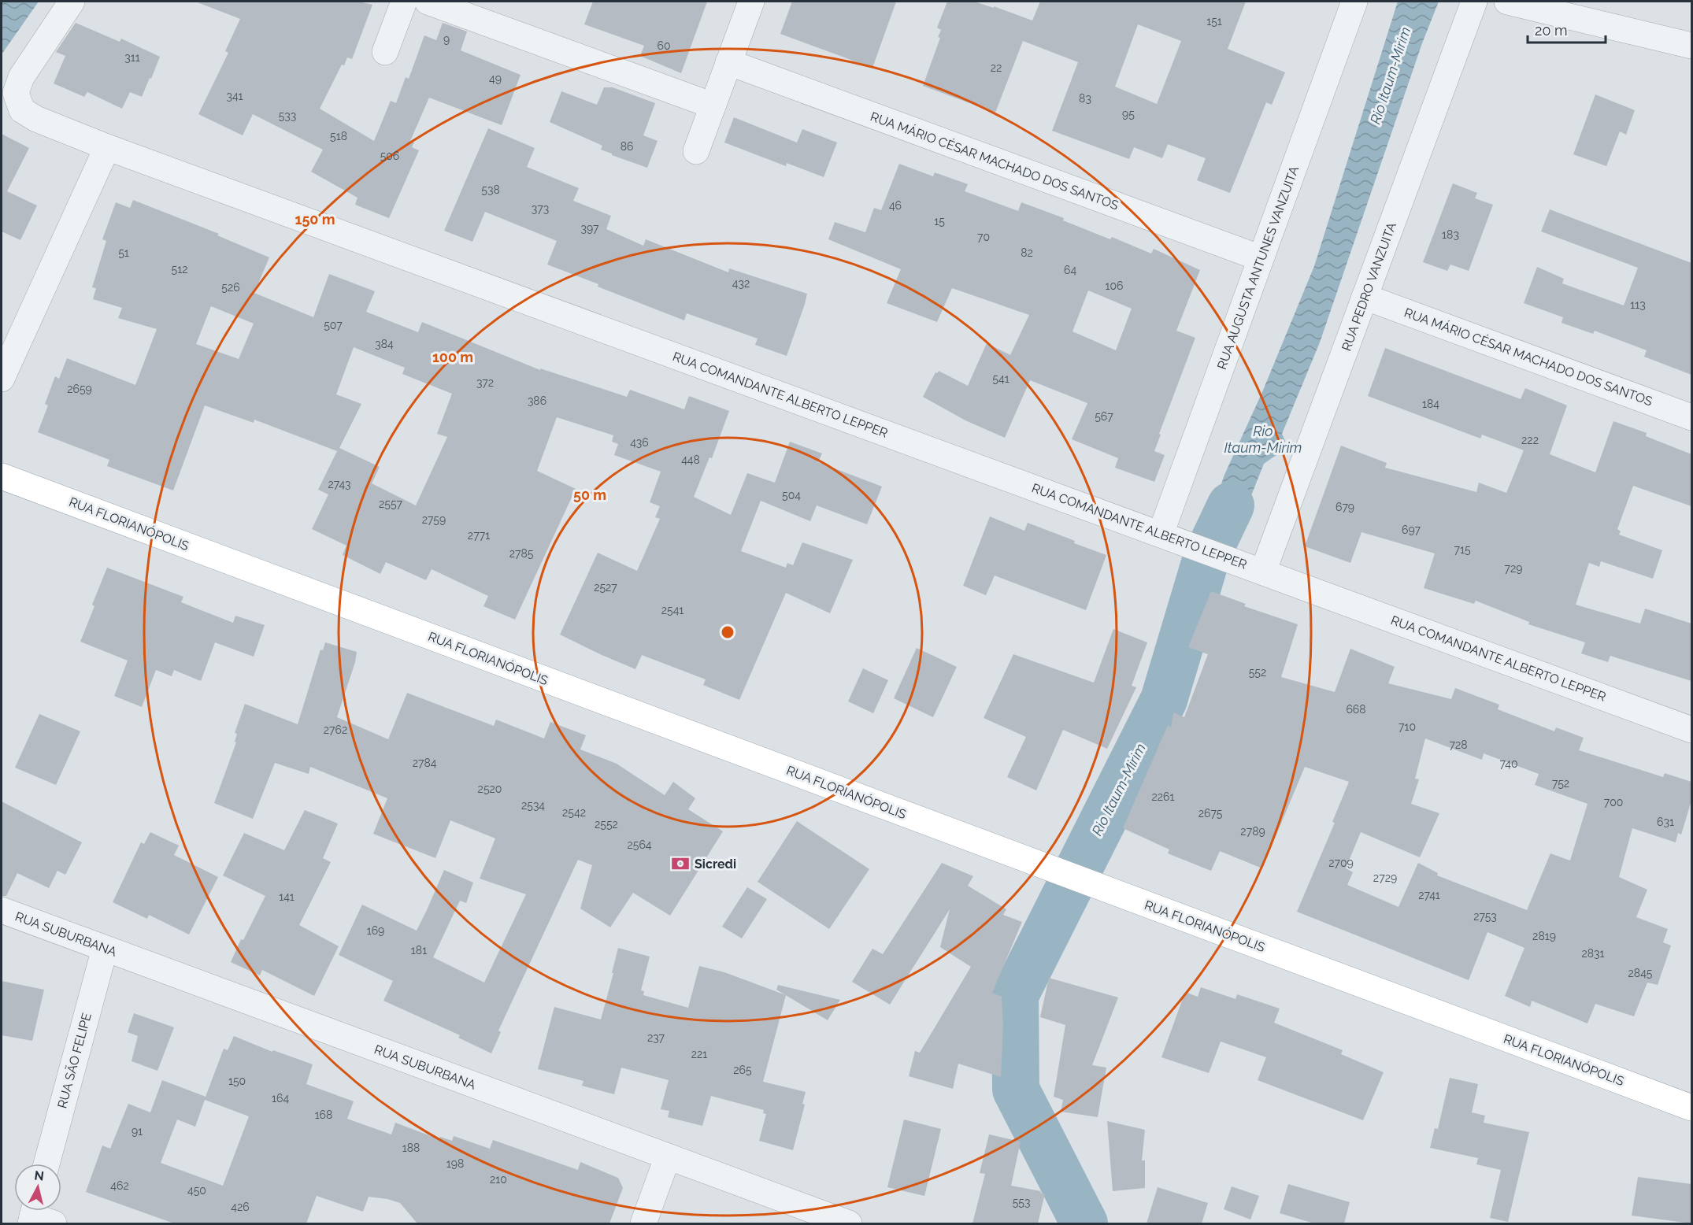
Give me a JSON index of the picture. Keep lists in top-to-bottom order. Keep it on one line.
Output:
{"streets":{"main road":["RUA FLORIANÓPOLIS"],"street":["RUA MÁRIO CÉSAR MACHADO DOS SANTOS","RUA AUGUSTA ANTUNES VANZUITA","RUA PEDRO VANZUITA","RUA COMANDANTE ALBERTO LEPPER","RUA SUBURBANA","RUA SÃO FELIPE"]},"crossings":[["RUA MÁRIO CÉSAR MACHADO DOS SANTOS","RUA AUGUSTA ANTUNES VANZUITA"],["RUA MÁRIO CÉSAR MACHADO DOS SANTOS","RUA PEDRO VANZUITA"],["RUA AUGUSTA ANTUNES VANZUITA","RUA COMANDANTE ALBERTO LEPPER"],["RUA PEDRO VANZUITA","RUA COMANDANTE ALBERTO LEPPER"],["RUA SUBURBANA","RUA SÃO FELIPE"]],"water":["Rio Itaum-Mirim"],"places":{"bank":["Sicredi"]},"house_numbers":["151","9","60","311","22","49","341","83","95","533","518","86","506","538","46","373","15","397","183","70","51","82","512","64","432","106","526","113","507","384","541","372","2659","386","184","567","222","436","448","2743","504","2557","679","2759","697","2771","715","2785","729","2527","2541","552","668","710","2762","728","2784","740","752","2520","2261","700","2534","2542","2675","631","2552","2789","2564","2709","2729","2741","141","2753","169","2819","181","2831","2845","237","221","265","150","164","168","91","188","198","210","462","450","553","426"],"scale_bar":"20 m","north":"top","rings":["150 m","100 m","50 m"]}
